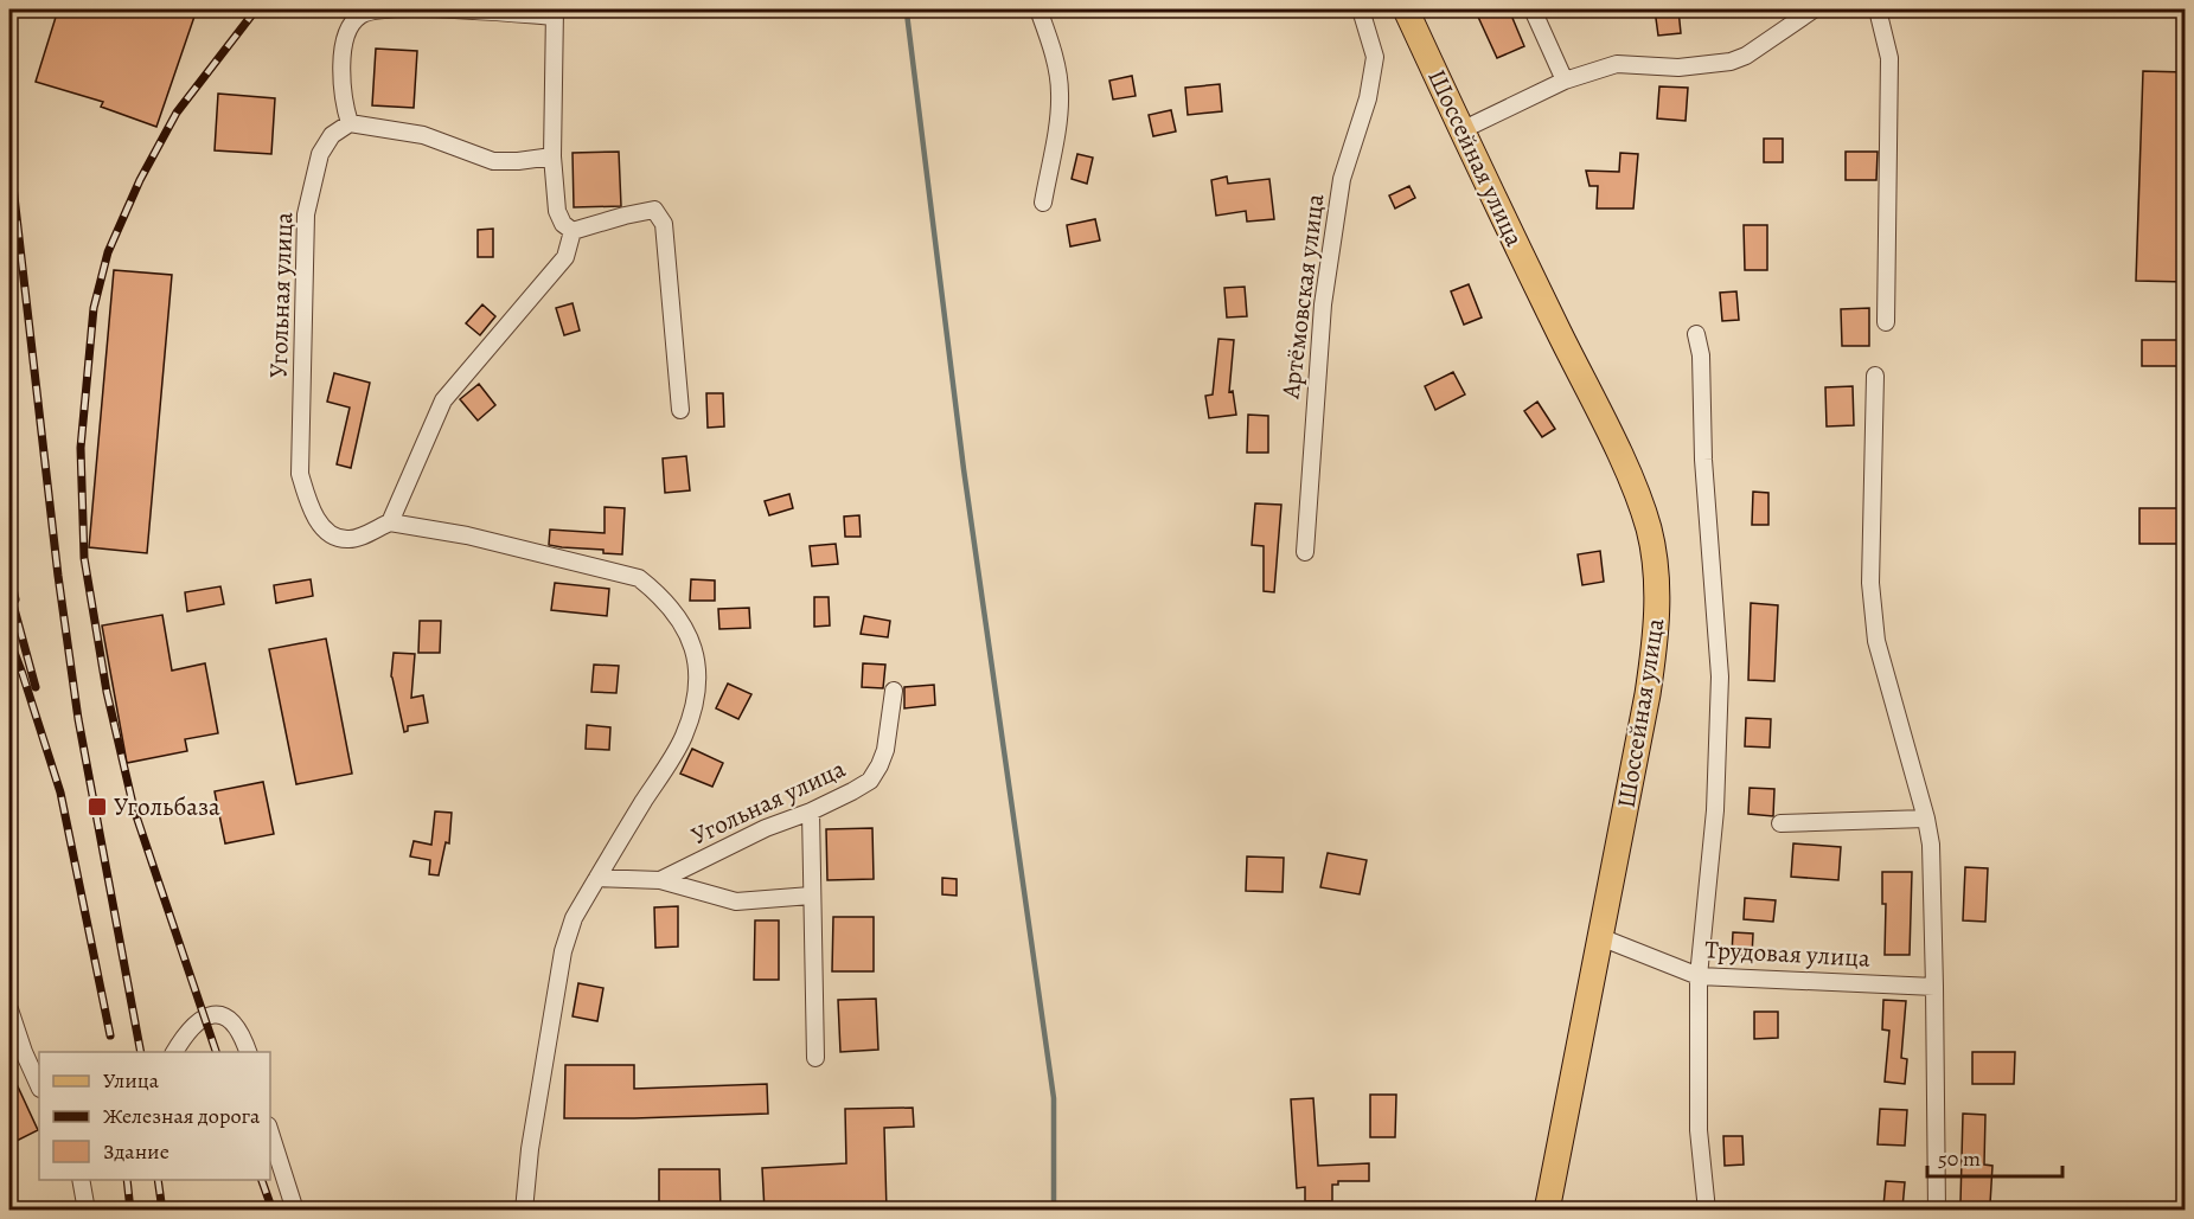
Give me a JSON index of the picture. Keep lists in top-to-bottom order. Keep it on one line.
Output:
{"streets":{"main road":["Шоссейная улица"],"street":["Угольная улица","Артёмовская улица","Трудовая улица"]},"crossings":[["Шоссейная улица","Трудовая улица"]],"places":{"transit":["Угольбаза"]},"legend":["Улица","Железная дорога","Здание"],"scale_bar":"50 m"}
